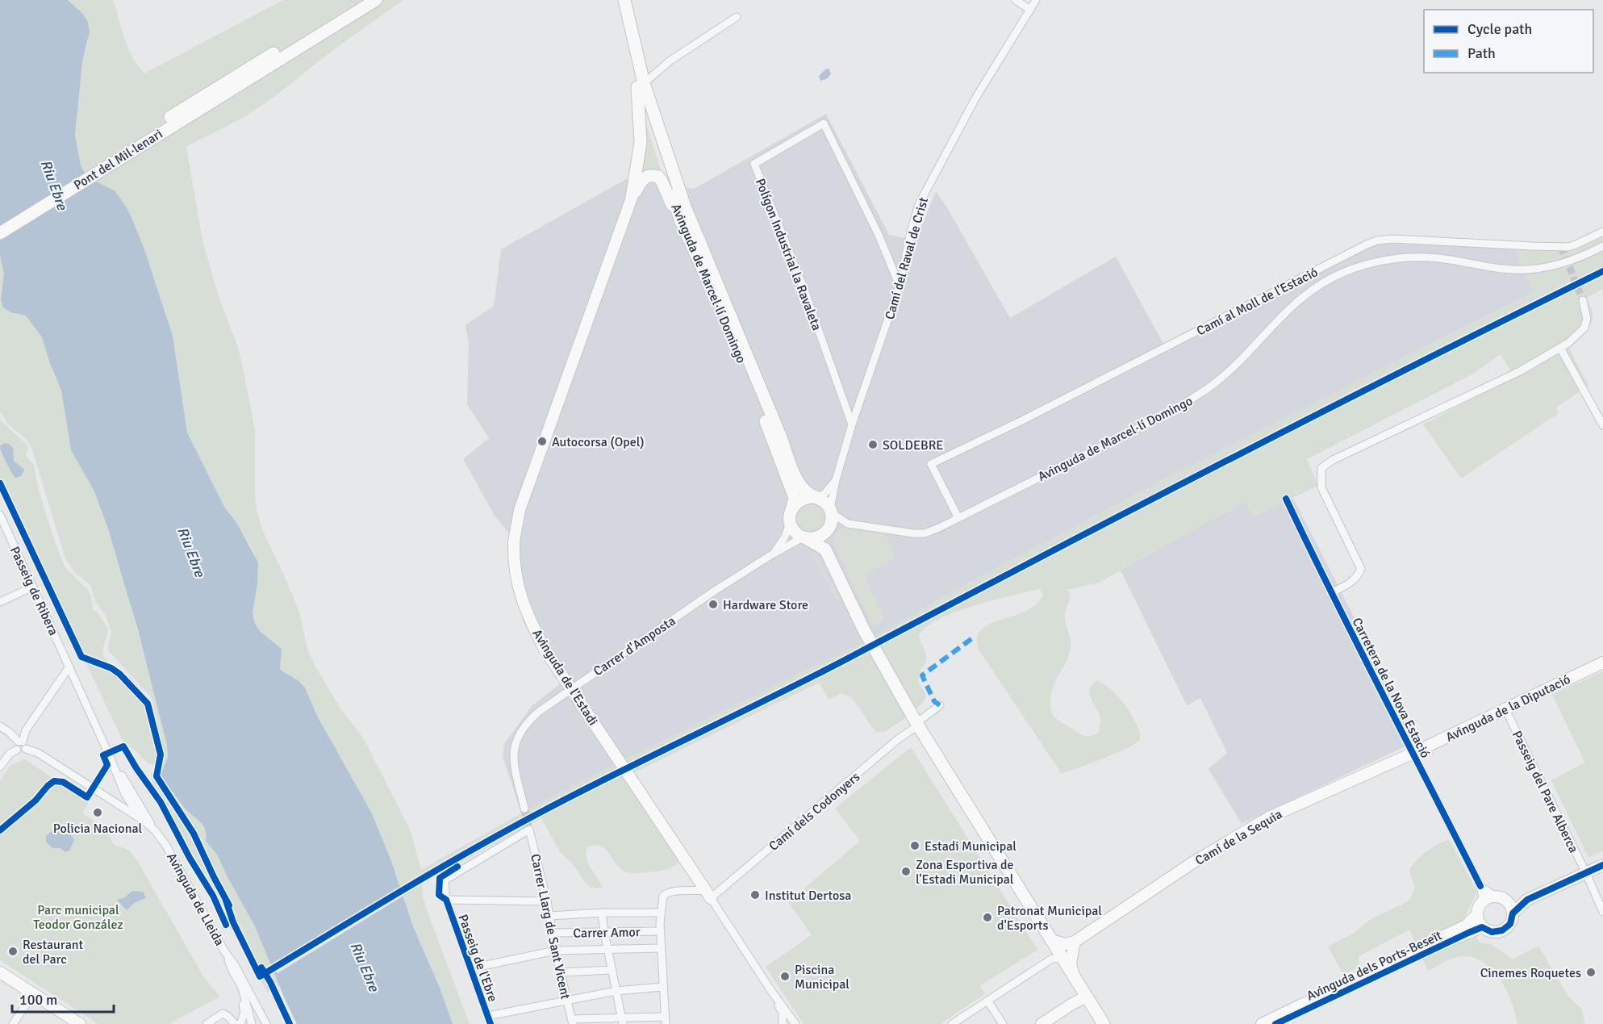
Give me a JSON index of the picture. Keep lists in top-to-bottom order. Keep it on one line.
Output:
{"streets":{"main road":["Pont del Mil·lenari","Avinguda de Marcel·lí Domingo"],"street":["Polígon Industrial la Ravaleta","Camí del Raval de Crist","Camí al Moll de l'Estació","Passeig de Ribera","Carrer d'Amposta","Avinguda de l'Estadi","Carretera de la Nova Estació","Avinguda de la Diputació","Passeig del Pare Alberca","Camí dels Codonyers","Camí de la Sequia","Avinguda de Lleida","Carrer Llarg de Sant Vicent","Carrer Amor","Passeig de l'Ebre","Avinguda dels Ports-Beseït"]},"crossings":[["Polígon Industrial la Ravaleta","Camí del Raval de Crist"],["Camí del Raval de Crist","Avinguda de Marcel·lí Domingo"],["Camí del Raval de Crist","Carrer d'Amposta"],["Avinguda de Marcel·lí Domingo","Camí al Moll de l'Estació"],["Avinguda de Marcel·lí Domingo","Carrer d'Amposta"],["Carrer d'Amposta","Avinguda de l'Estadi"],["Avinguda de l'Estadi","Camí dels Codonyers"],["Carretera de la Nova Estació","Avinguda de la Diputació"],["Carretera de la Nova Estació","Camí de la Sequia"],["Carretera de la Nova Estació","Avinguda dels Ports-Beseït"],["Avinguda de la Diputació","Passeig del Pare Alberca"],["Avinguda de la Diputació","Camí de la Sequia"],["Carrer Llarg de Sant Vicent","Carrer Amor"],["Carrer Llarg de Sant Vicent","Passeig de l'Ebre"]],"water":["Riu Ebre"],"parks":["Parc municipal Teodor González"],"places":["Autocorsa (Opel)","SOLDEBRE","Hardware Store","Policia Nacional","Estadi Municipal","Zona Esportiva de l'Estadi Municipal","Institut Dertosa","Patronat Municipal d'Esports","Restaurant del Parc","Cinemes Roquetes","Piscina Municipal"],"legend":["Cycle path","Path"],"scale_bar":"100 m"}
